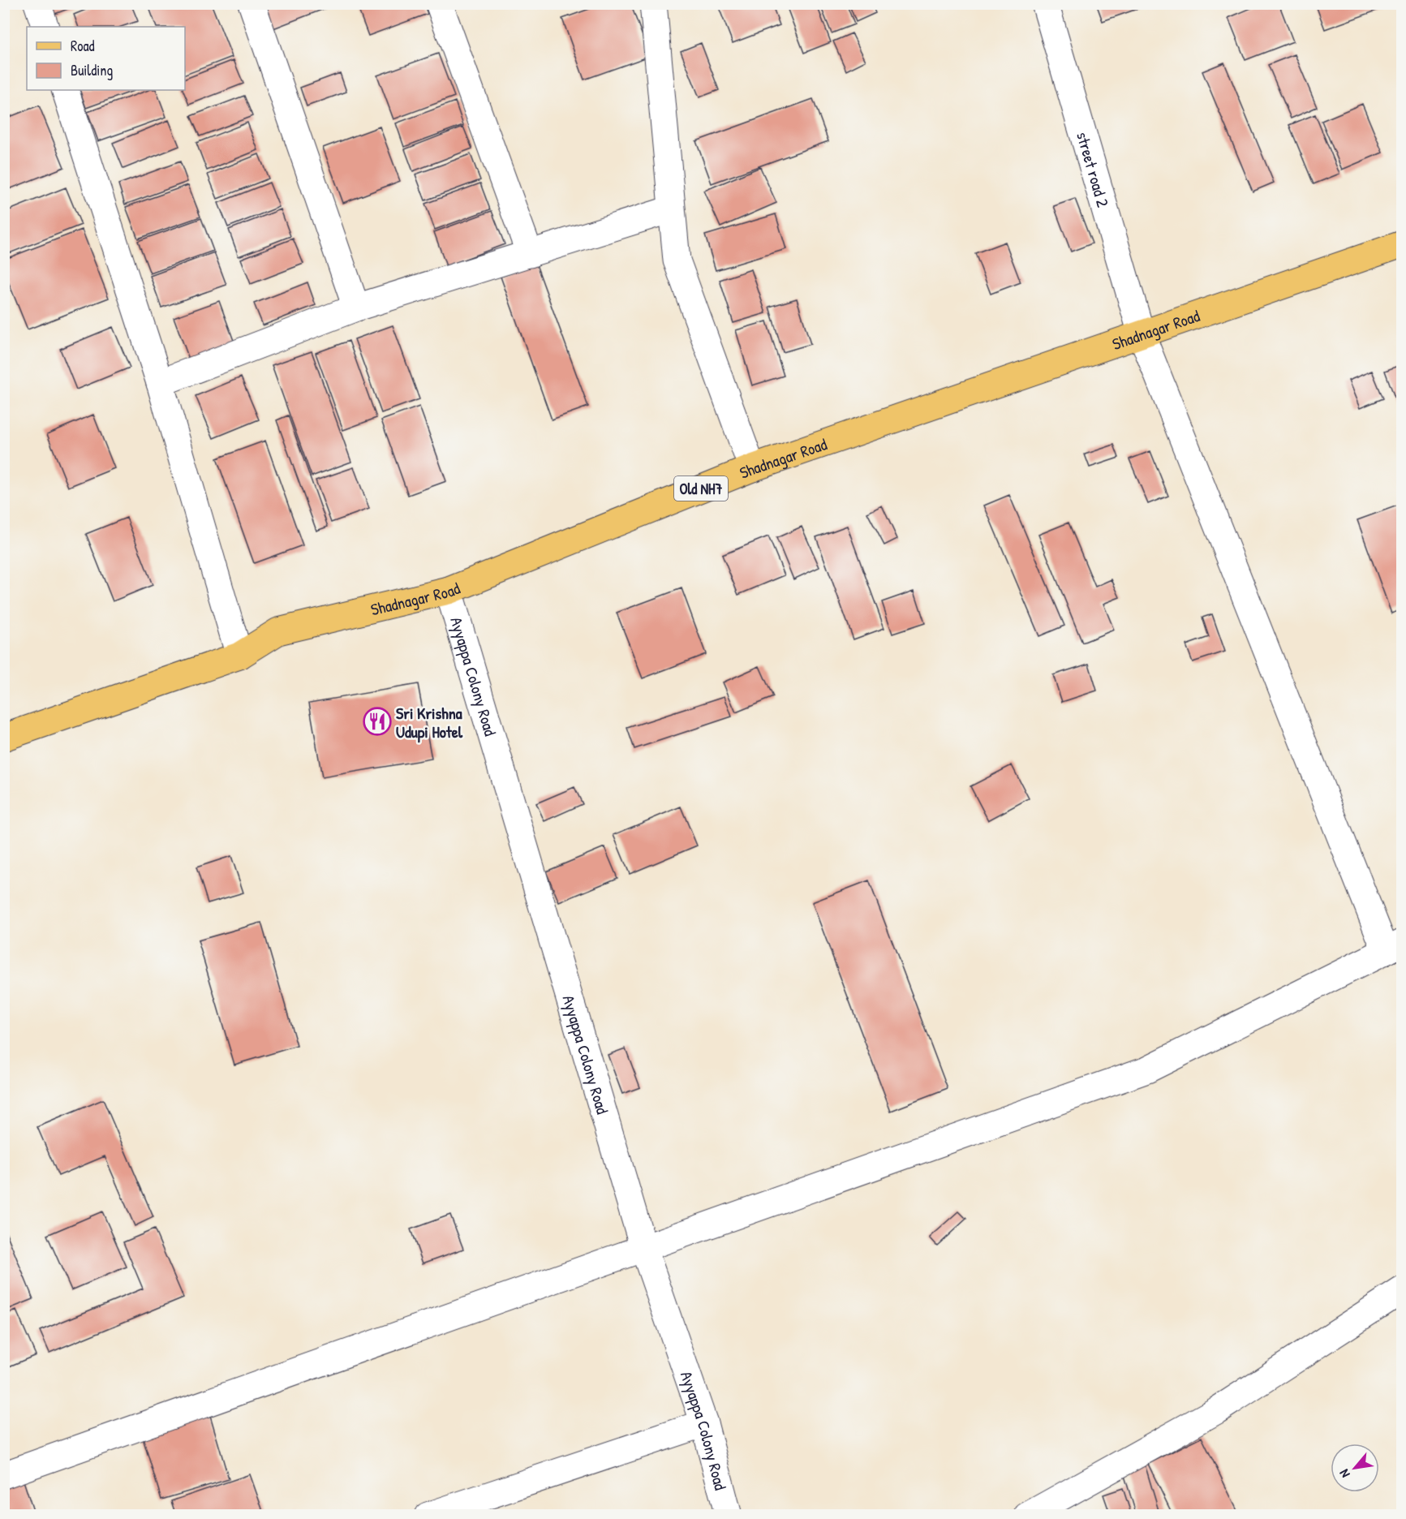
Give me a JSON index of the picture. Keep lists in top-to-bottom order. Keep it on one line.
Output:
{"streets":{"main road":["Shadnagar Road","Old NH7"],"street":["street road 2","Ayyappa Colony Road"]},"crossings":[["street road 2","Shadnagar Road"],["Shadnagar Road","Ayyappa Colony Road"]],"places":{"restaurant":["Sri Krishna Udupi Hotel"]},"legend":["Road","Building"],"north":"bottom left"}
